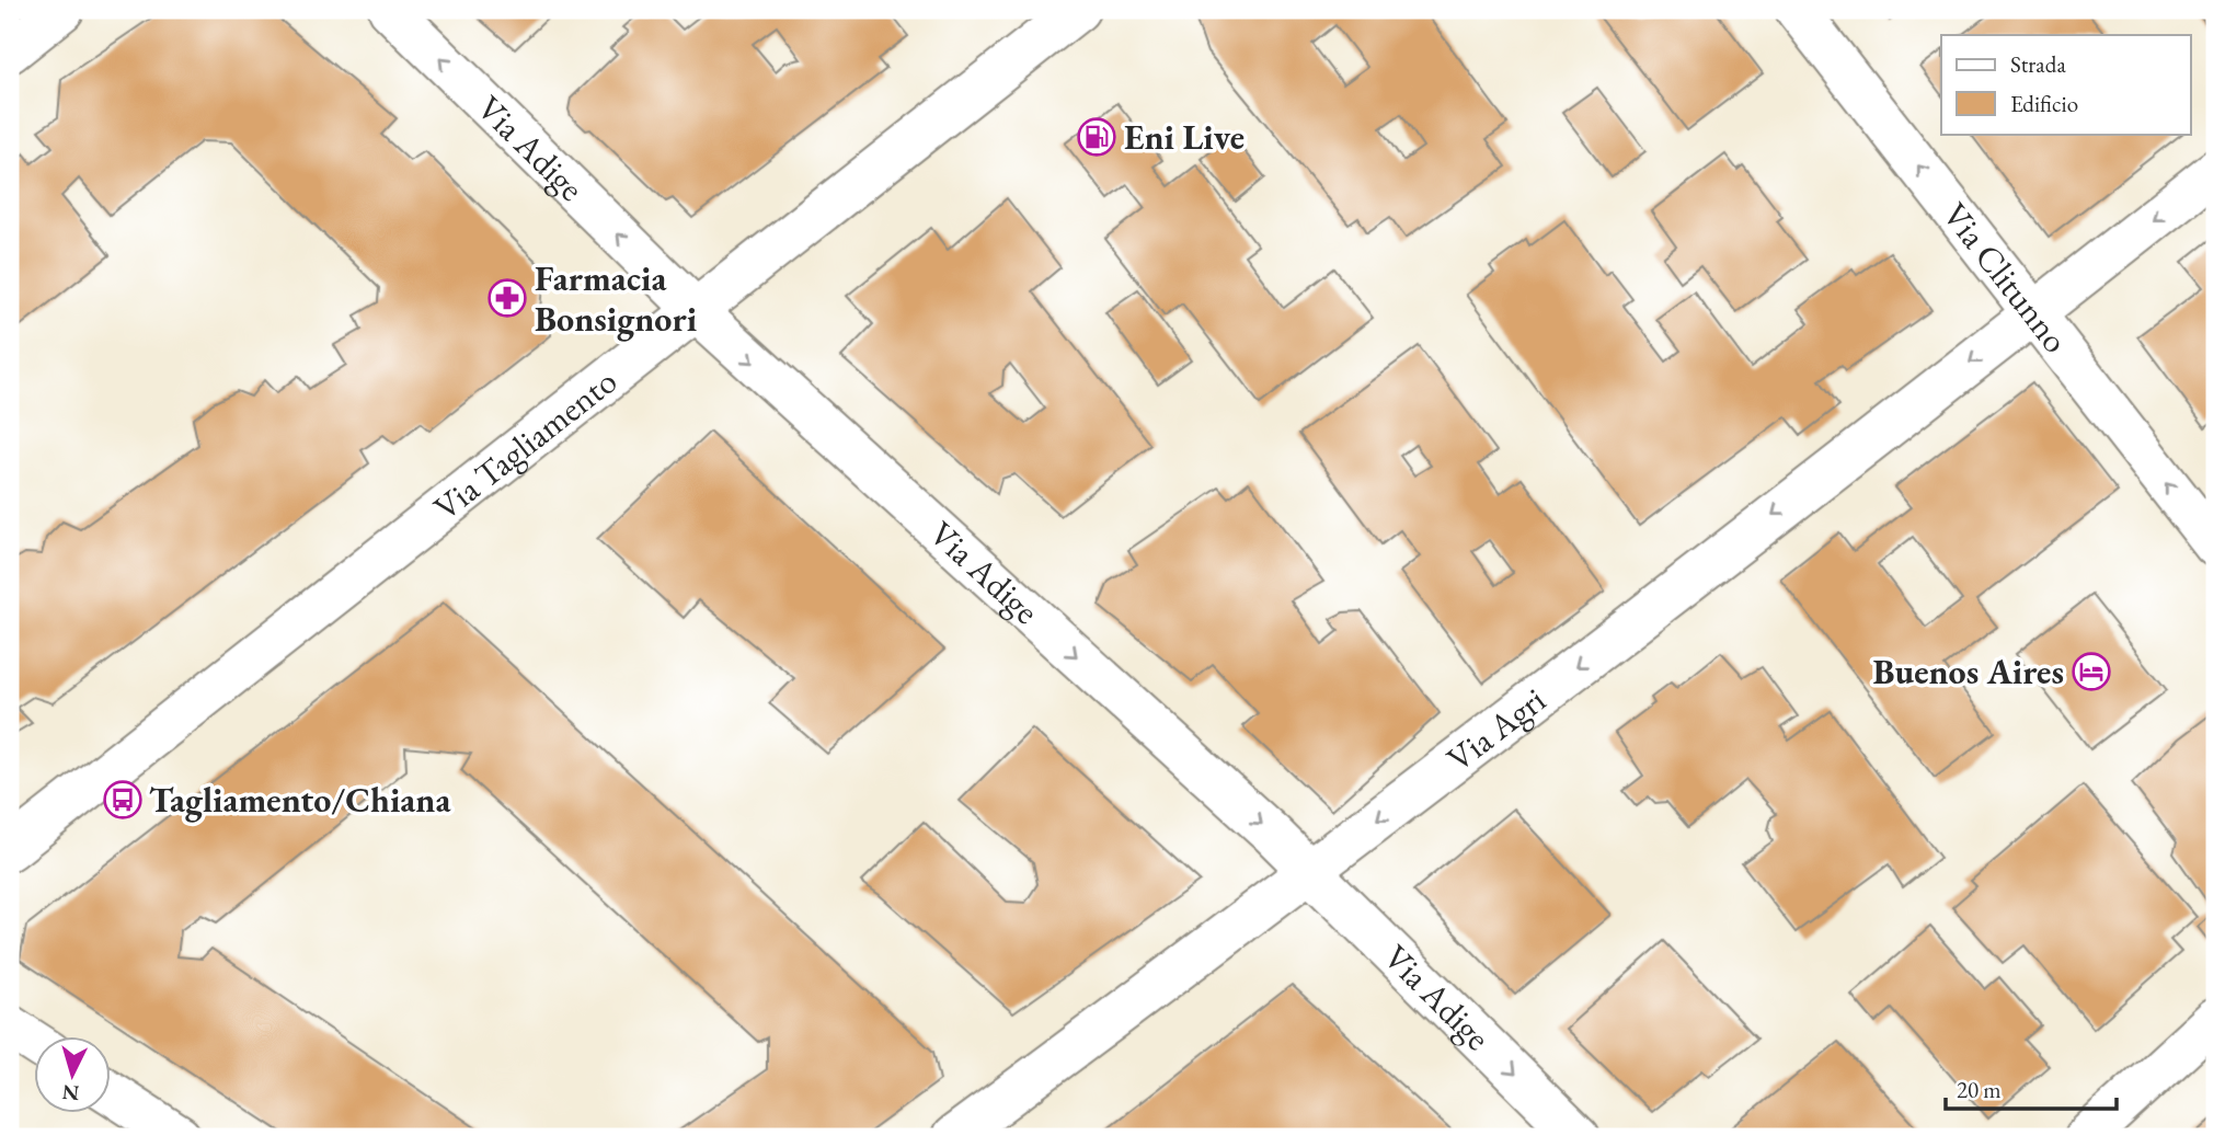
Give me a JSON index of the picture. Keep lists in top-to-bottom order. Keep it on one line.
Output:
{"streets":{"street":["Via Adige","Via Clitunno","Via Tagliamento","Via Agri"]},"crossings":[["Via Adige","Via Tagliamento"],["Via Adige","Via Agri"],["Via Clitunno","Via Agri"]],"one_way":["Via Clitunno","Via Agri"],"places":{"fuel station":["Eni Live"],"pharmacy":["Farmacia Bonsignori"],"hotel":["Buenos Aires"],"bus stop":["Tagliamento/Chiana"]},"legend":["Strada","Edificio"],"scale_bar":"20 m","north":"bottom"}
